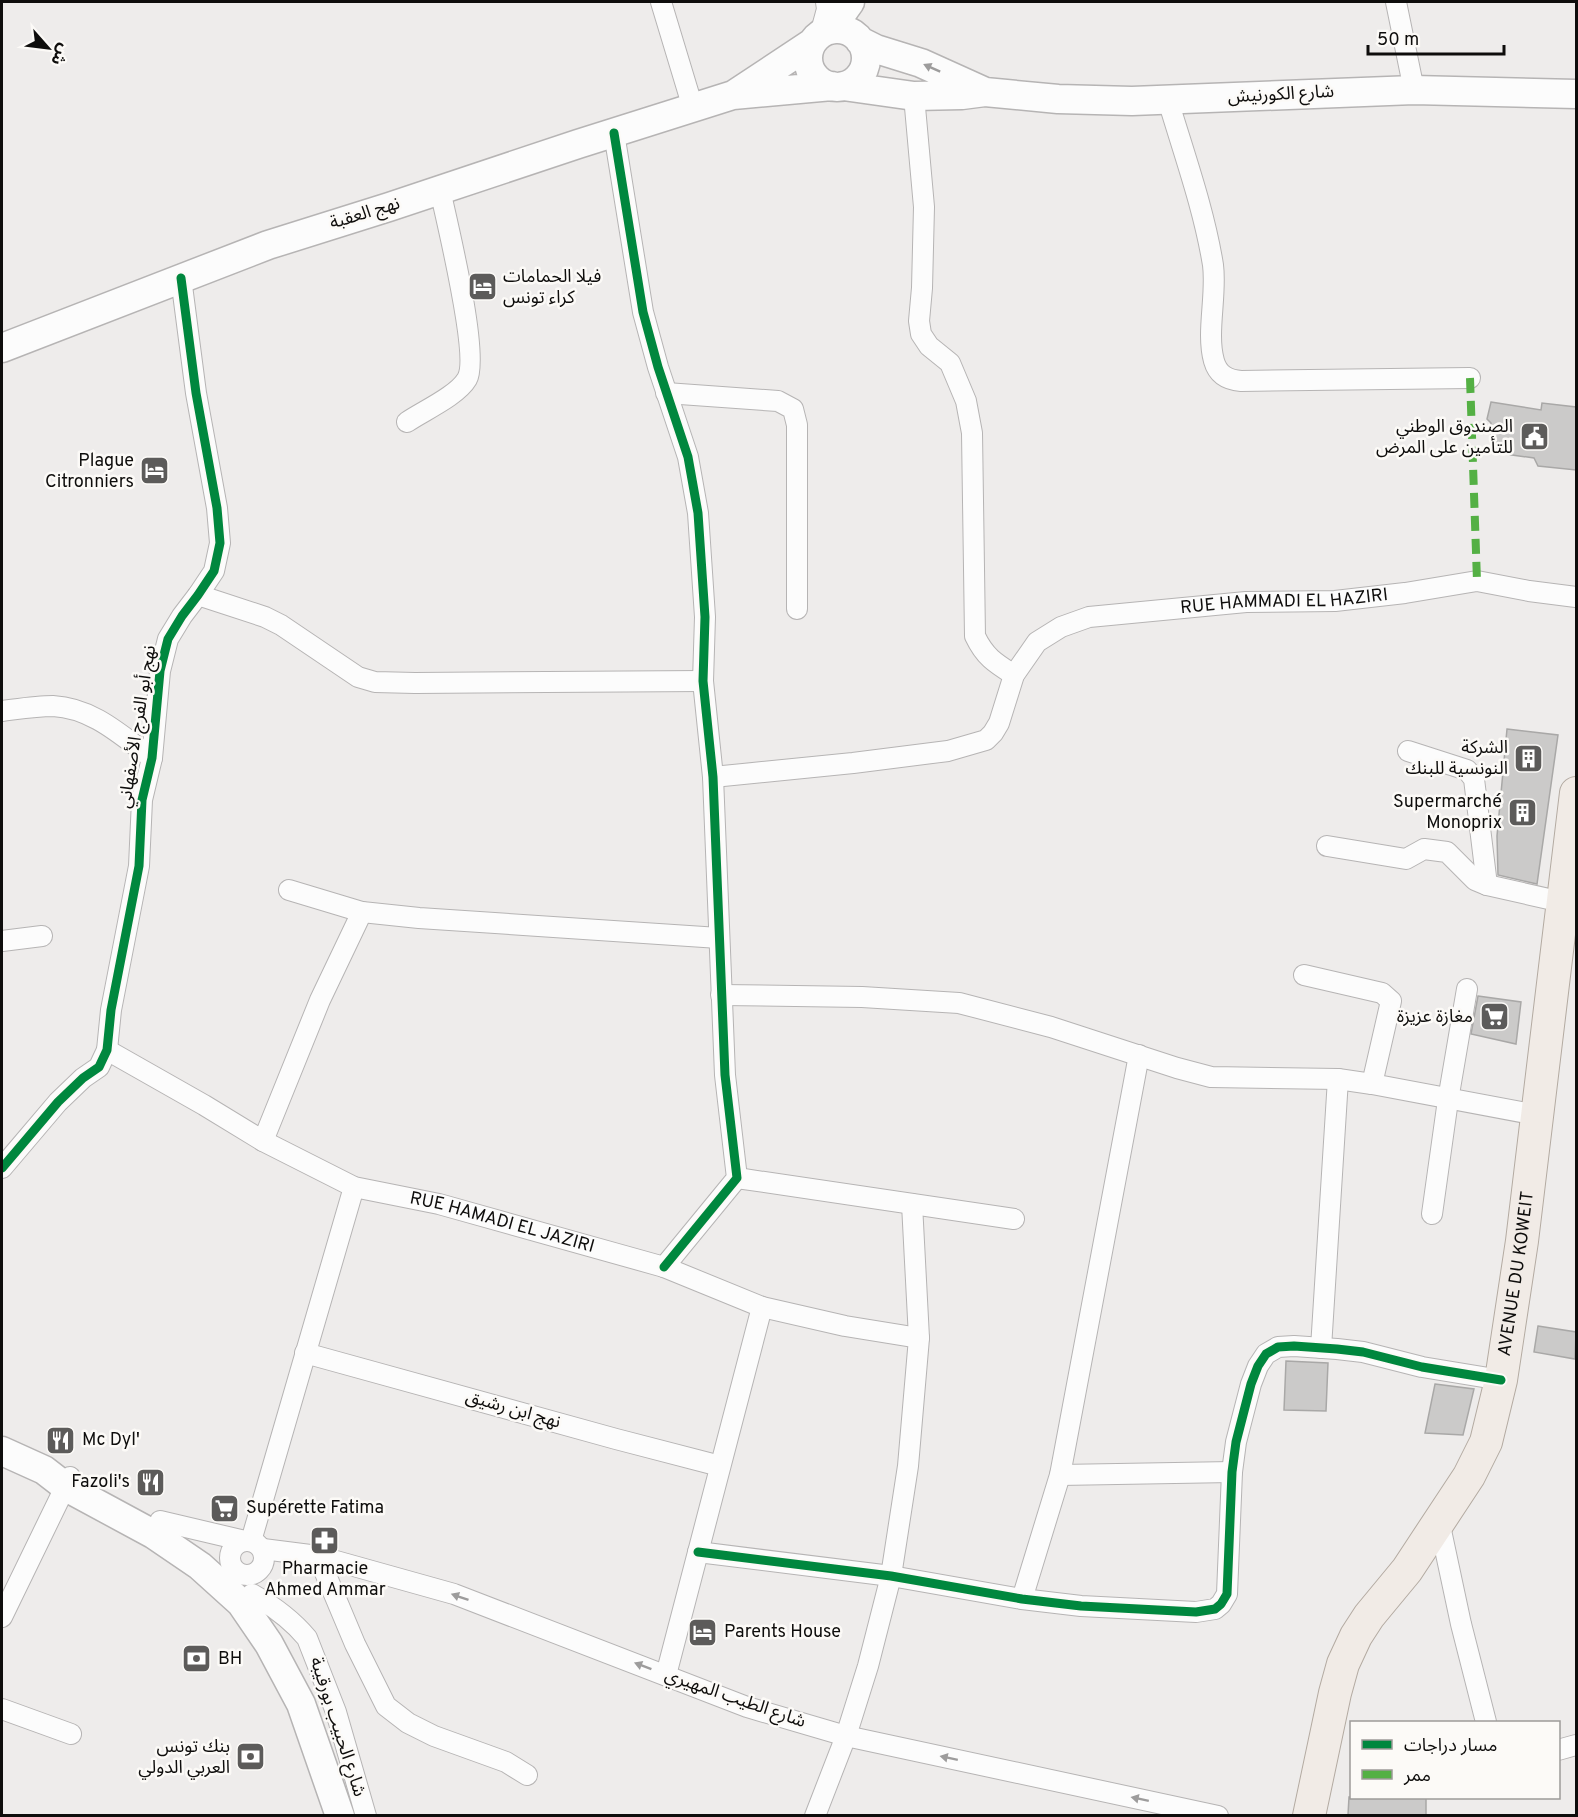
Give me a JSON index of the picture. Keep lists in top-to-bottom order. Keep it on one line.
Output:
{"streets":{"main road":["AVENUE DU KOWEIT"],"street":["شارع الكورنيش","نهج العقبة","RUE HAMMADI EL HAZIRI","نهج أبو الفرج الأصفهاني","RUE HAMADI EL JAZIRI","نهج ابن رشيق","شارع الطيب المهيري","شارع الحبيب بورقيبة"]},"crossings":[["نهج العقبة","نهج أبو الفرج الأصفهاني"],["نهج أبو الفرج الأصفهاني","RUE HAMADI EL JAZIRI"],["شارع الطيب المهيري","شارع الحبيب بورقيبة"]],"one_way":["شارع الطيب المهيري"],"places":{"hotel":["فيلا الحمامات كراء تونس","Plague Citronniers","Parents House"],"public building":["الصندوق الوطني للتأمين على المرض"],"building":["الشركة النونسية للبنك","Supermarché Monoprix"],"supermarket":["مغازة عزيزة","Supérette Fatima"],"restaurant":["Mc Dyl'","Fazoli's"],"pharmacy":["Pharmacie Ahmed Ammar"],"bank":["BH","بنك تونس العربي الدولي"]},"legend":["مسار دراجات","ممر"],"scale_bar":"50 m","north":"bottom right"}
